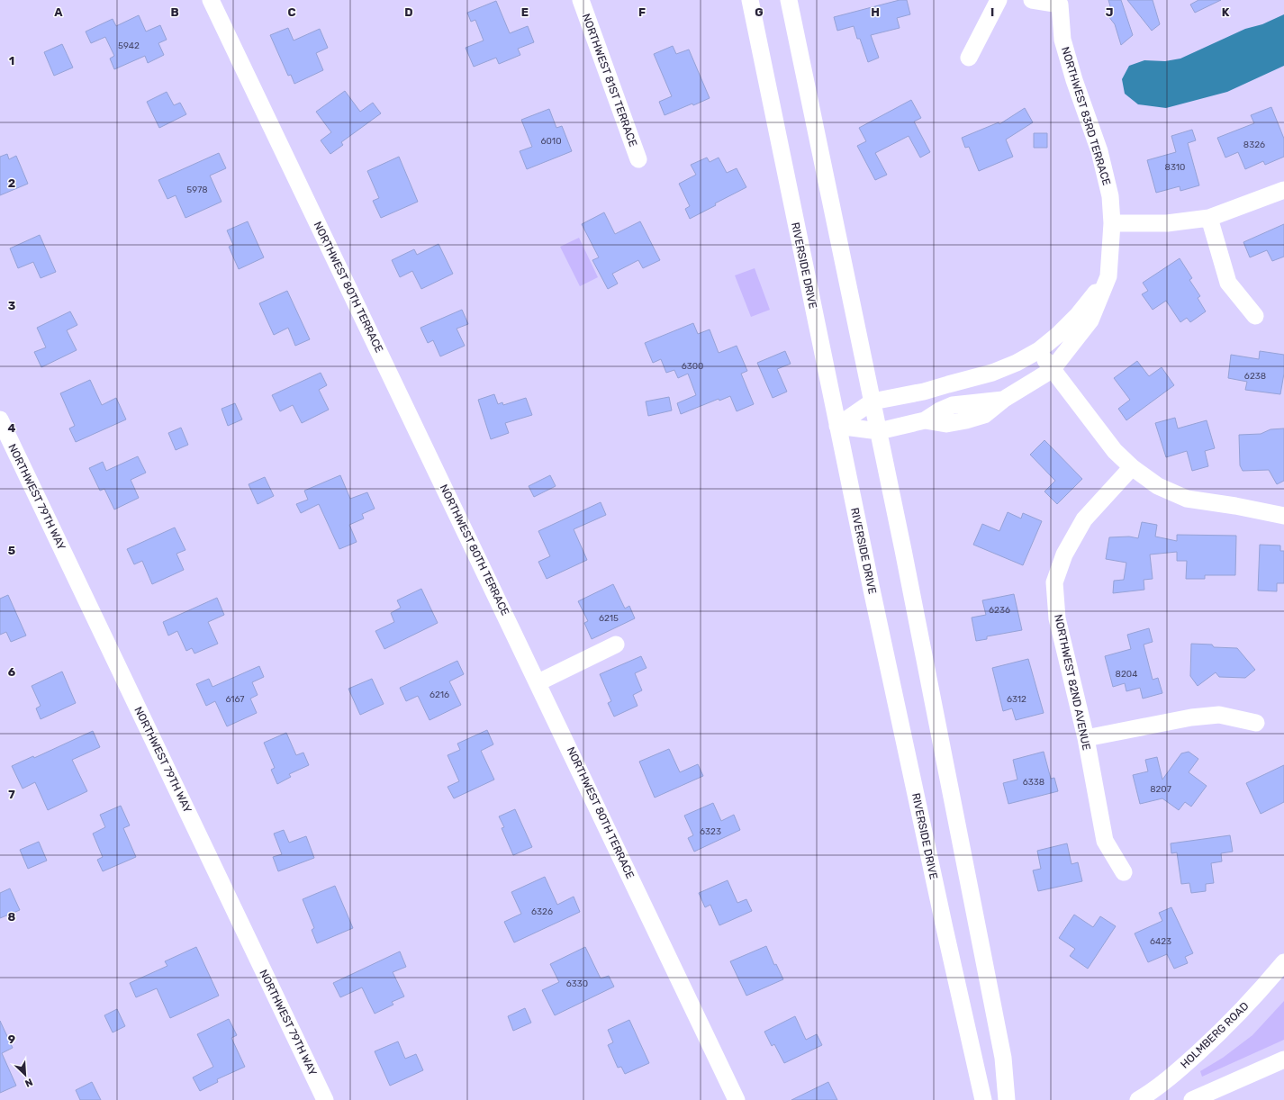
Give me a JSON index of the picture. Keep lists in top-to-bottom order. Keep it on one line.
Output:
{"streets":{"street":["NORTHWEST 81ST TERRACE","NORTHWEST 83RD TERRACE","RIVERSIDE DRIVE","NORTHWEST 80TH TERRACE","NORTHWEST 79TH WAY","NORTHWEST 82ND AVENUE","HOLMBERG ROAD"]},"house_numbers":["5942","6010","8326","8310","5978","6300","6238","6236","6215","8204","6216","6167","6312","6338","8207","6323","6326","6423","6330"],"north":"bottom right","grid":{"columns":["A","B","C","D","E","F","G","H","I","J","K"],"rows":["1","2","3","4","5","6","7","8","9"]}}
